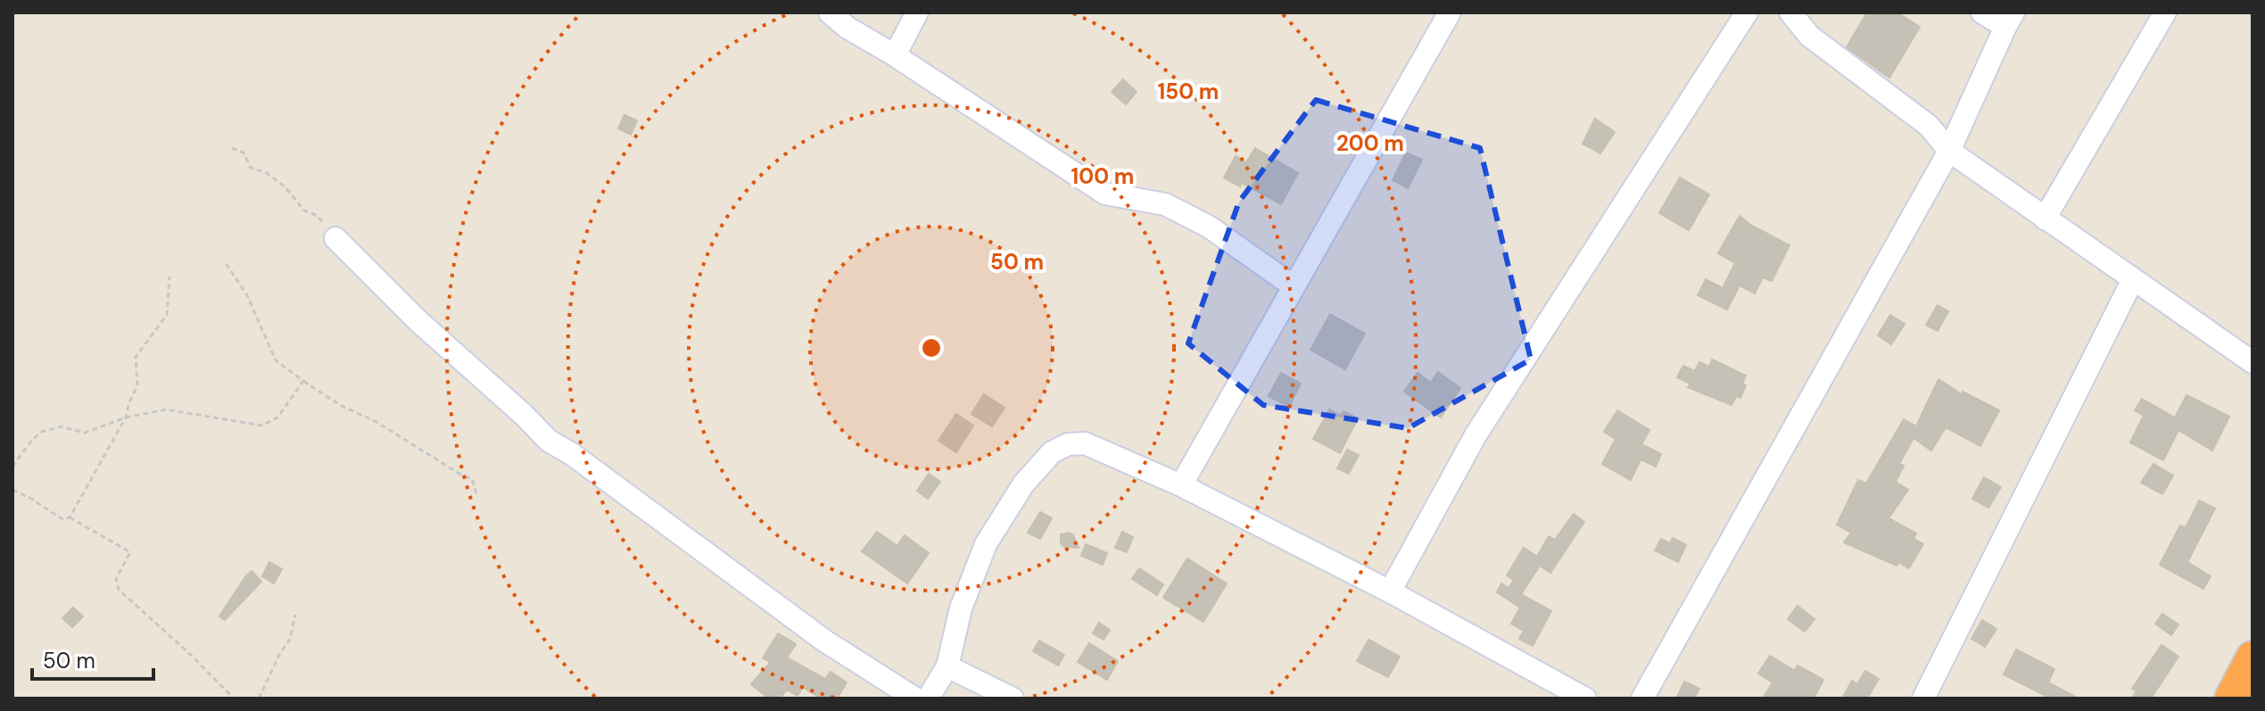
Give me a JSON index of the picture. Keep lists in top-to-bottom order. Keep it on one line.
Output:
{"scale_bar":"50 m","rings":["150 m","200 m","100 m","50 m"]}
